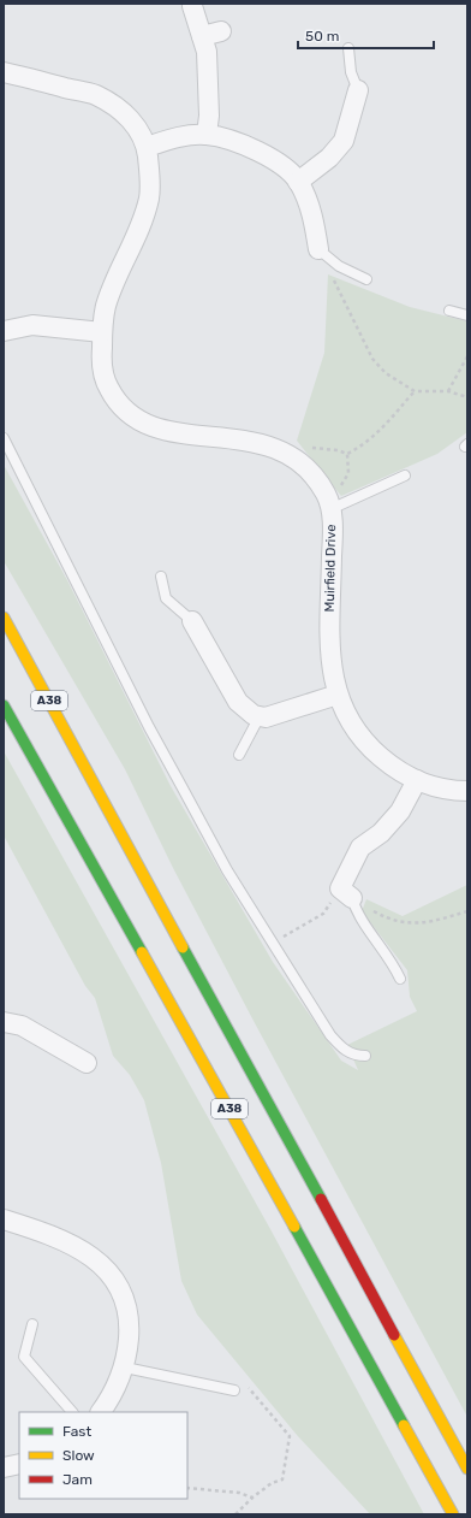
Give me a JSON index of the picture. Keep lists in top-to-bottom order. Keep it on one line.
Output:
{"streets":{"highway":["A38"],"street":["Muirfield Drive"]},"legend":["Fast","Slow","Jam"],"scale_bar":"50 m"}
